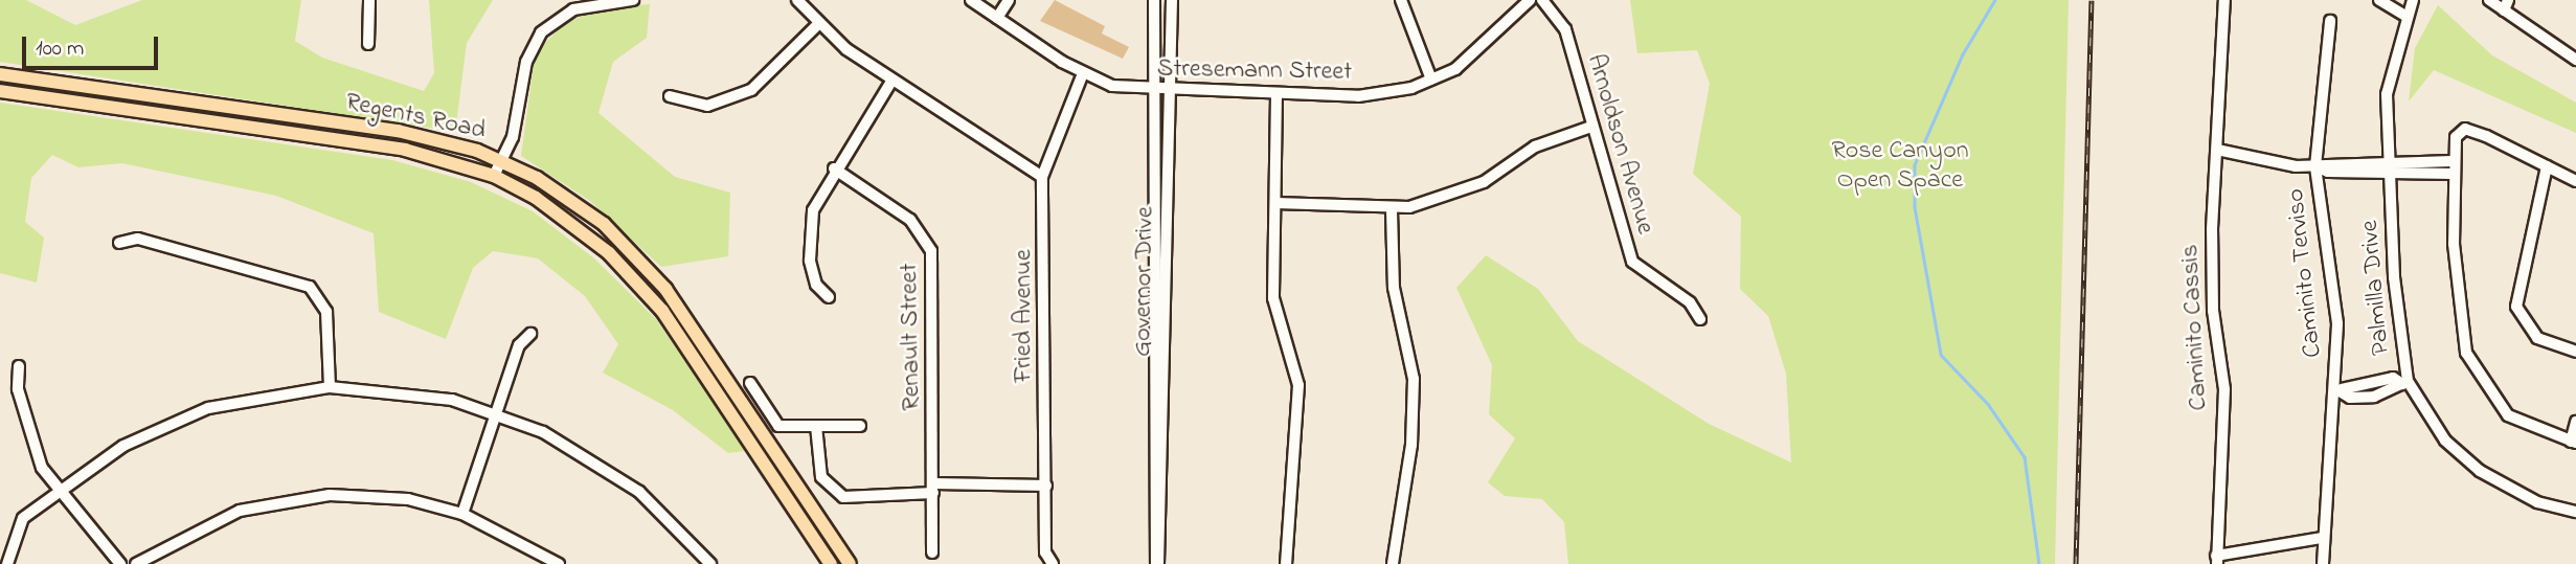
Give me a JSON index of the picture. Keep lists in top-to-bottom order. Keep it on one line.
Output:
{"streets":{"main road":["Regents Road"],"street":["Stresemann Street","Arnoldson Avenue","Caminito Terviso","Governor Drive","Palmilla Drive","Fried Avenue","Caminito Cassis","Renault Street"]},"crossings":[["Stresemann Street","Governor Drive"],["Stresemann Street","Fried Avenue"]],"parks":["Rose Canyon Open Space"],"scale_bar":"100 m"}
